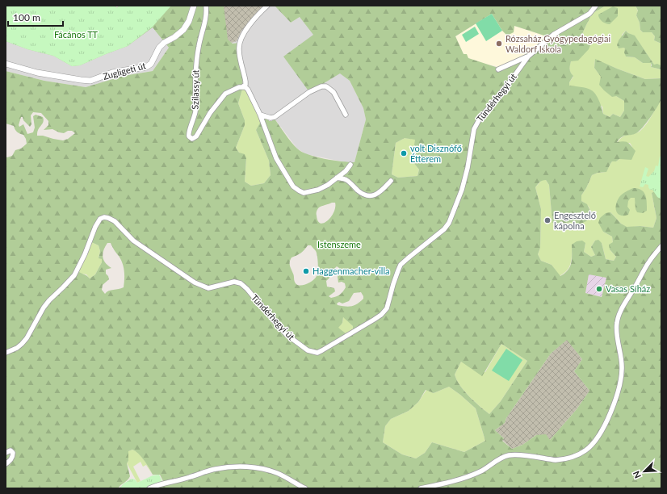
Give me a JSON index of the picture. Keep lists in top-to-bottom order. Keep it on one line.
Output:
{"streets":{"street":["Zugligeti út","Szilassy út","Tündérhegyi út"]},"parks":["Fácános TT","Istenszeme"],"places":["Rózsaház Gyógypedagógiai Waldorf Iskola","volt Disznófő Étterem","Engesztelő kápolna","Haggenmacher-villa","Vasas Síház"],"scale_bar":"100 m","north":"bottom left"}
